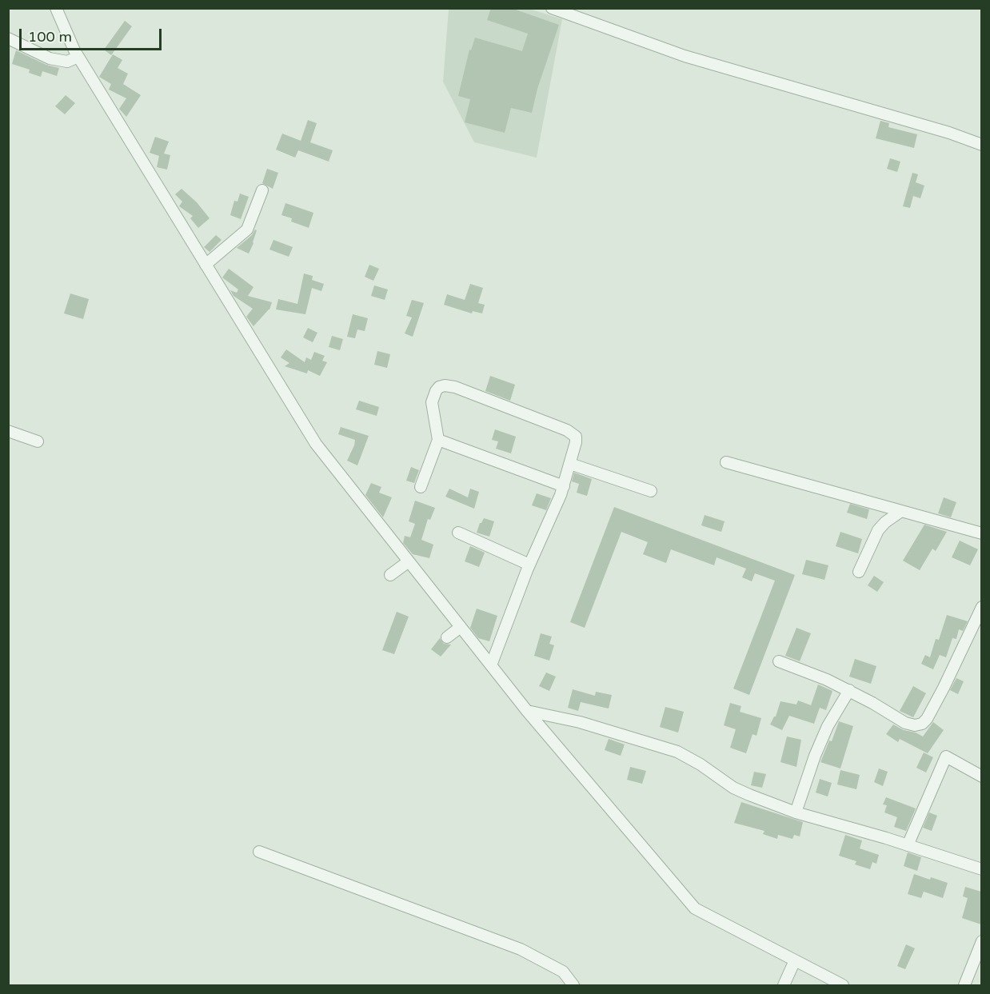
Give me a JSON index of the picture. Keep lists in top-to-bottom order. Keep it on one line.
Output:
{"scale_bar":"100 m"}
